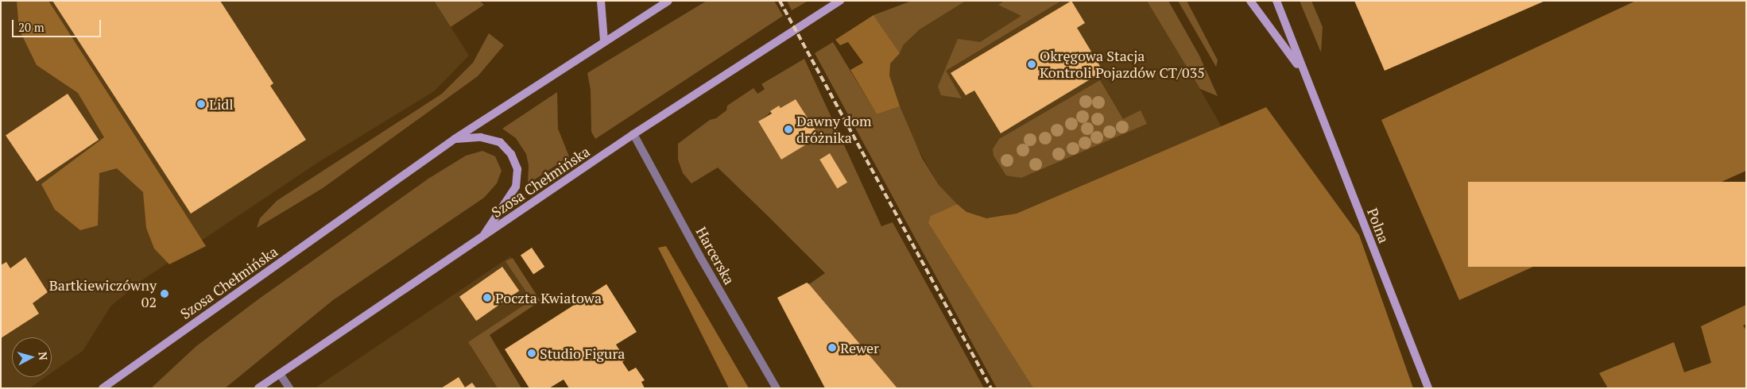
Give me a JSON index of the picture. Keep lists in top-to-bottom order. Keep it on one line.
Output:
{"streets":{"main road":["Szosa Chełmińska","Polna"],"street":["Harcerska"]},"crossings":[["Szosa Chełmińska","Harcerska"]],"places":["Okręgowa Stacja Kontroli Pojazdów CT/035","Lidl","Dawny dom dróżnika","Bartkiewiczówny 02","Poczta Kwiatowa","Rewer","Studio Figura"],"scale_bar":"20 m","north":"right"}
